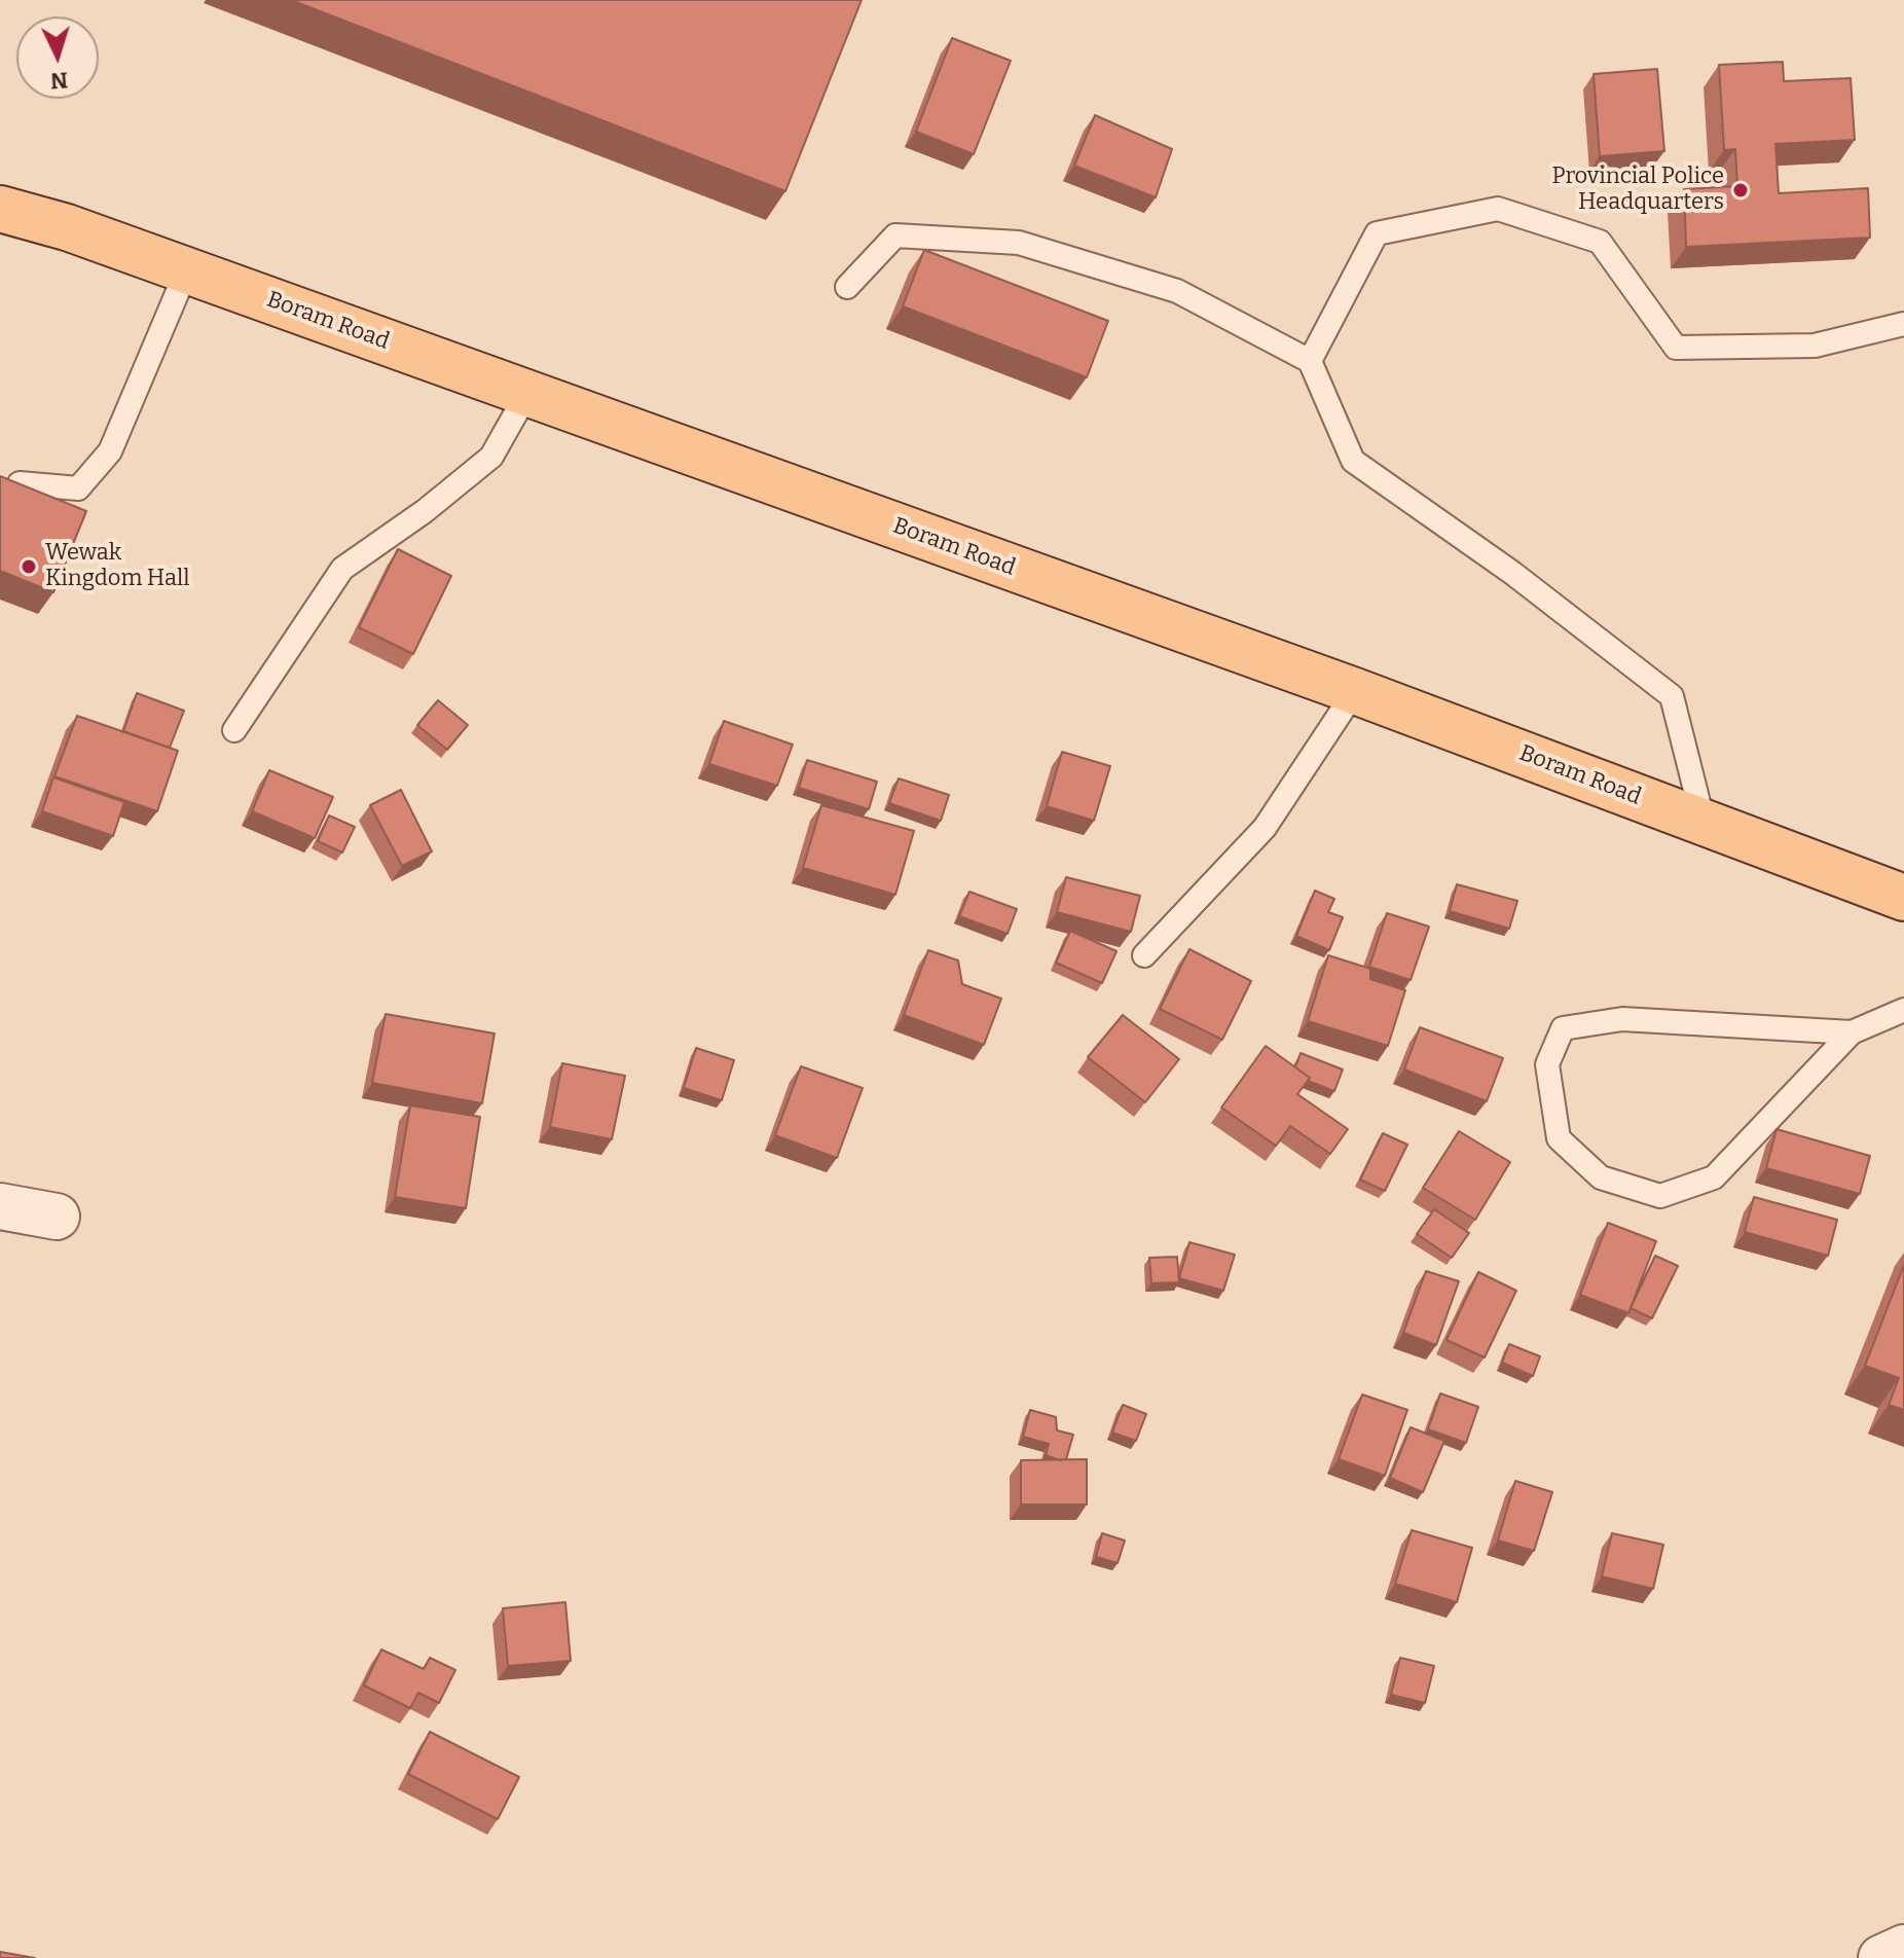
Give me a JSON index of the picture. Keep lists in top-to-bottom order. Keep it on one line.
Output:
{"streets":{"main road":["Boram Road"]},"places":["Provincial Police Headquarters","Wewak Kingdom Hall"],"north":"bottom"}
